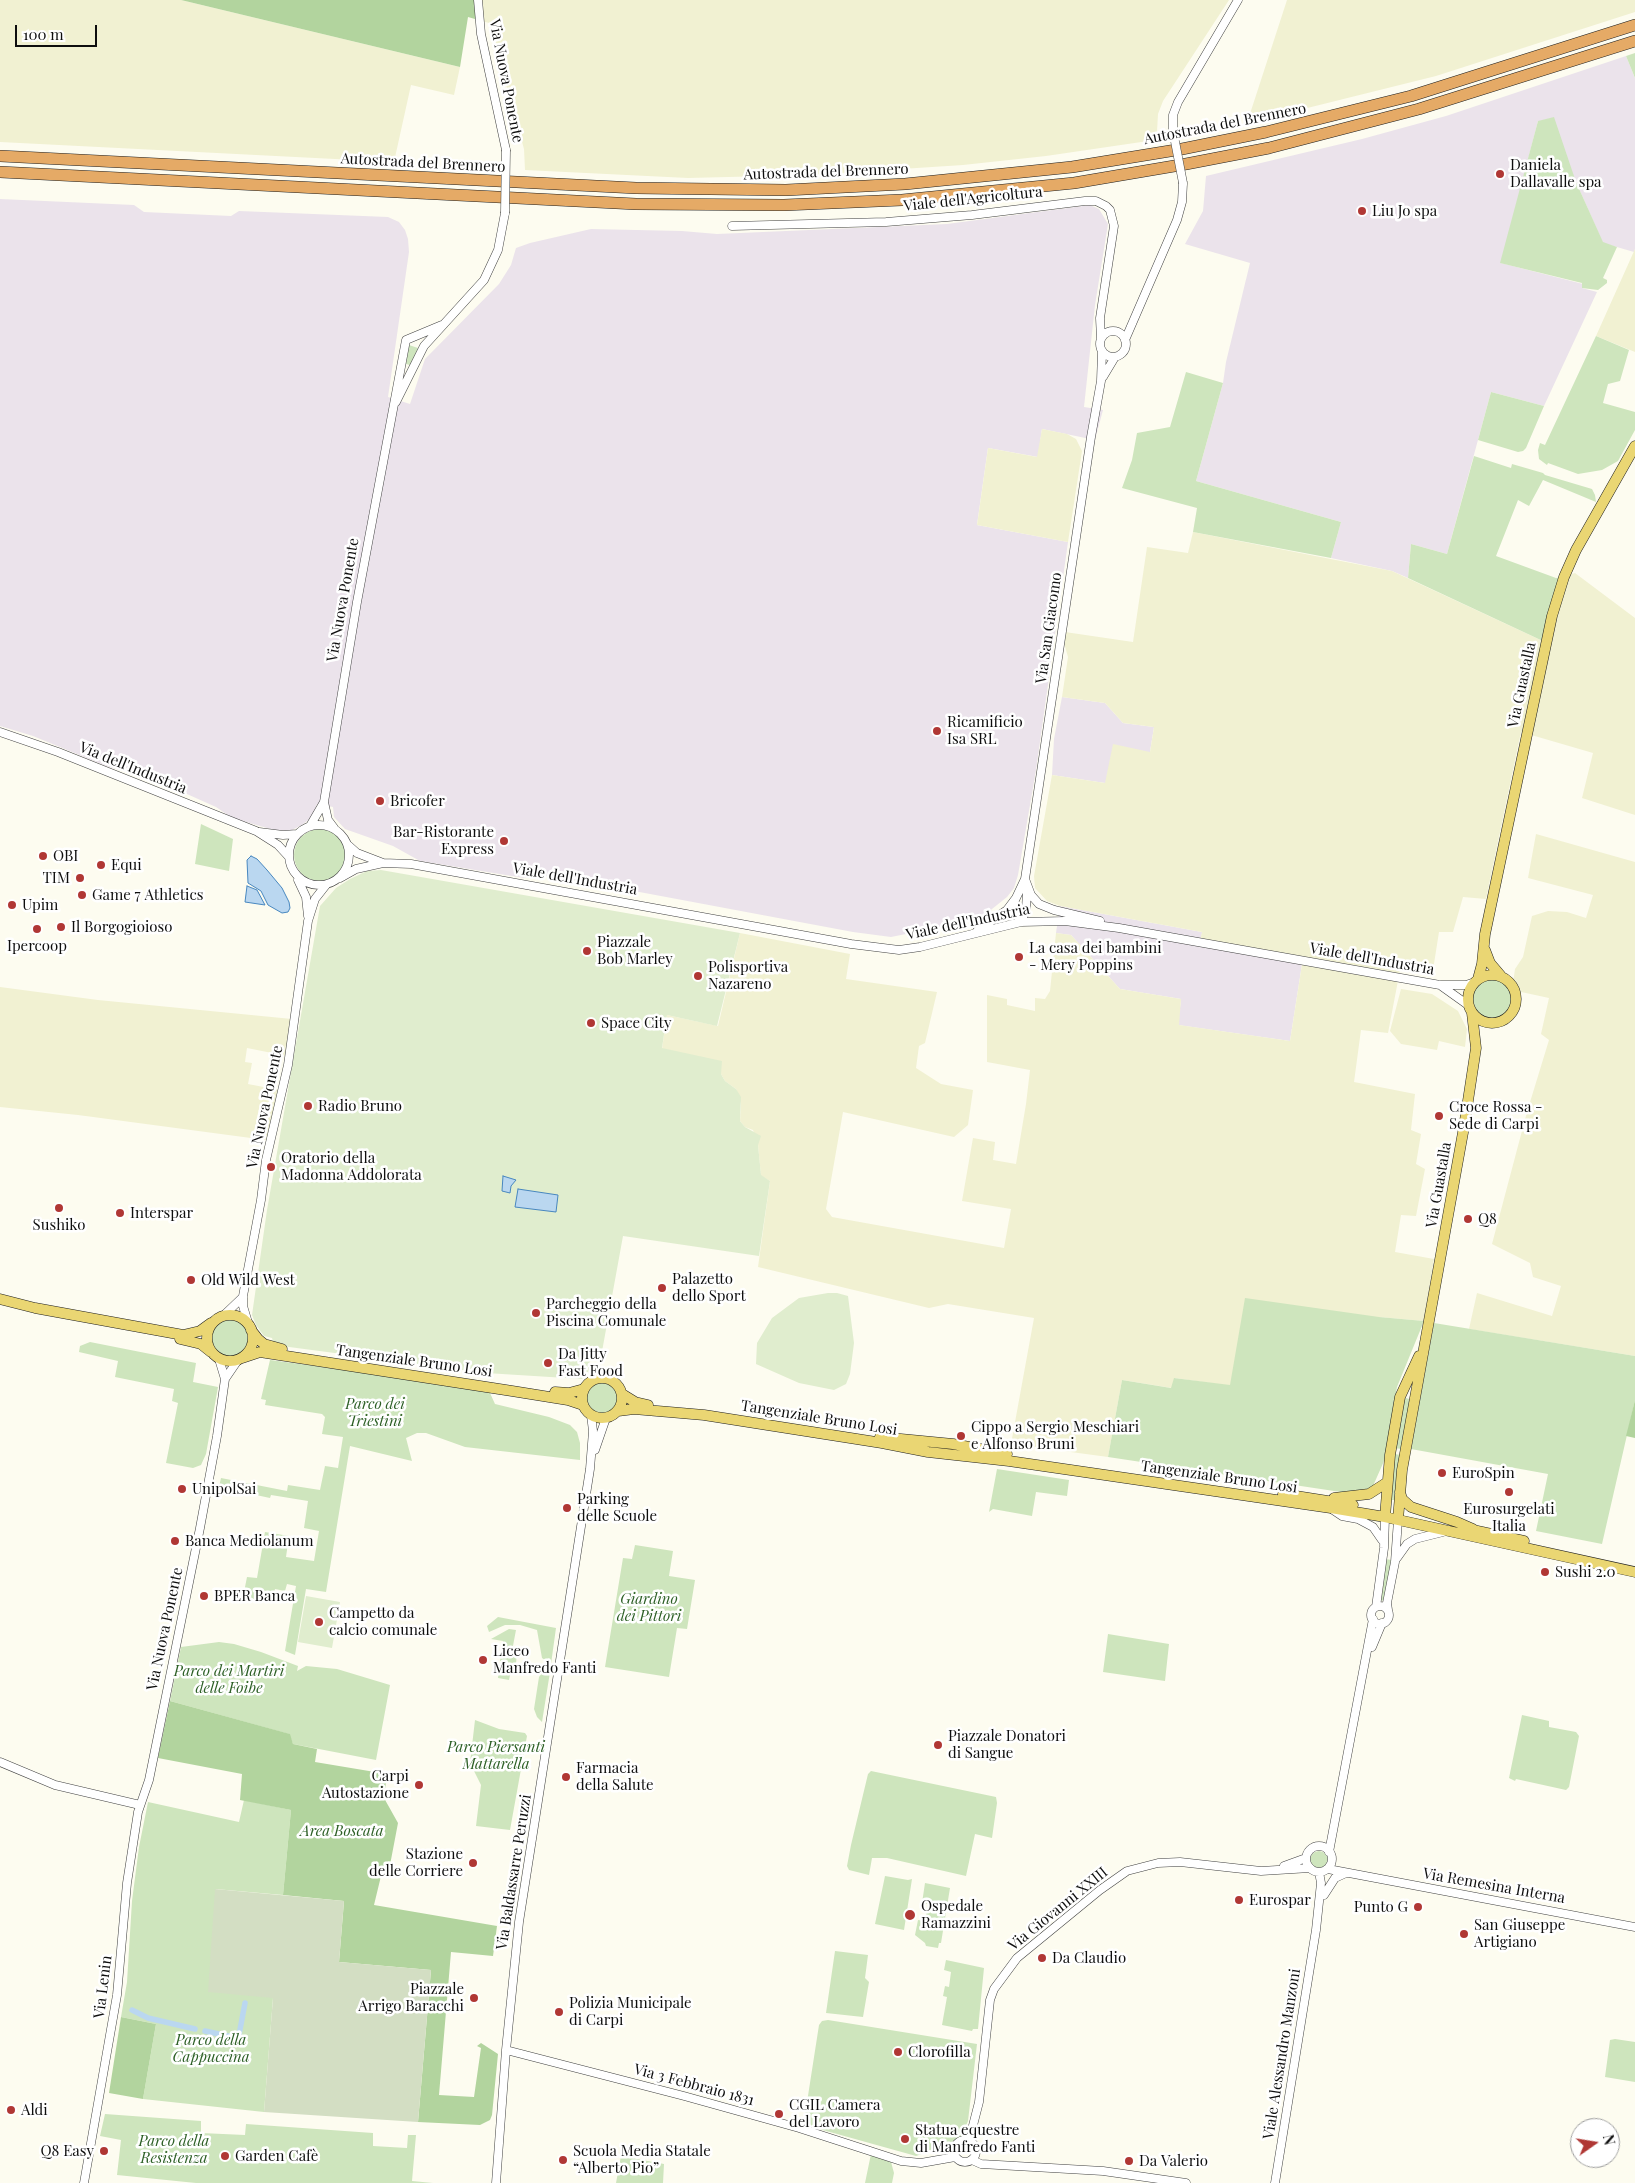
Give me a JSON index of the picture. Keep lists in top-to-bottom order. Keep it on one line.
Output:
{"streets":{"highway":["Autostrada del Brennero"],"main road":["Via Guastalla","Tangenziale Bruno Losi"],"street":["Via Nuova Ponente","Viale dell'Agricoltura","Via San Giacomo","Via dell'Industria","Viale dell'Industria","Via Baldassarre Peruzzi","Via Remesina Interna","Via Giovanni XXIII","Via Lenin","Viale Alessandro Manzoni","Via 3 Febbraio 1831"]},"crossings":[["Via Nuova Ponente","Via dell'Industria"],["Via Nuova Ponente","Viale dell'Industria"],["Via Nuova Ponente","Tangenziale Bruno Losi"],["Via Nuova Ponente","Via Lenin"],["Viale dell'Agricoltura","Via San Giacomo"],["Via San Giacomo","Viale dell'Industria"],["Via Guastalla","Viale dell'Industria"],["Via Guastalla","Tangenziale Bruno Losi"],["Via dell'Industria","Viale dell'Industria"],["Tangenziale Bruno Losi","Via Baldassarre Peruzzi"],["Via Baldassarre Peruzzi","Via 3 Febbraio 1831"],["Via Remesina Interna","Via Giovanni XXIII"],["Via Remesina Interna","Viale Alessandro Manzoni"],["Via Giovanni XXIII","Viale Alessandro Manzoni"],["Via Giovanni XXIII","Via 3 Febbraio 1831"]],"parks":["Parco dei Triestini","Giardino dei Pittori","Parco dei Martiri delle Foibe","Parco Piersanti Mattarella","Area Boscata","Parco della Cappuccina","Parco della Resistenza"],"places":["Daniela Dallavalle spa","Liu Jo spa","Ricamificio Isa SRL","Bricofer","Bar-Ristorante Express","OBI","Equi","TIM","Game 7 Athletics","Upim","Il Borgogioioso","Ipercoop","Piazzale Bob Marley","La casa dei bambini - Mery Poppins","Polisportiva Nazareno","Space City","Radio Bruno","Croce Rossa - Sede di Carpi","Oratorio della Madonna Addolorata","Sushiko","Interspar","Q8","Old Wild West","Palazetto dello Sport","Parcheggio della Piscina Comunale","Da Jitty Fast Food","Cippo a Sergio Meschiari e Alfonso Bruni","EuroSpin","UnipolSai","Eurosurgelati Italia","Parking delle Scuole","Banca Mediolanum","Sushi 2.0","BPER Banca","Campetto da calcio comunale","Liceo Manfredo Fanti","Piazzale Donatori di Sangue","Farmacia della Salute","Carpi Autostazione","Stazione delle Corriere","Eurospar","Punto G","Ospedale Ramazzini","San Giuseppe Artigiano","Da Claudio","Piazzale Arrigo Baracchi","Polizia Municipale di Carpi","Clorofilla","Aldi","CGIL Camera del Lavoro","Statua equestre di Manfredo Fanti","Q8 Easy","Garden Cafè","Scuola Media Statale “Alberto Pio”","Da Valerio"],"scale_bar":"100 m","north":"right"}
